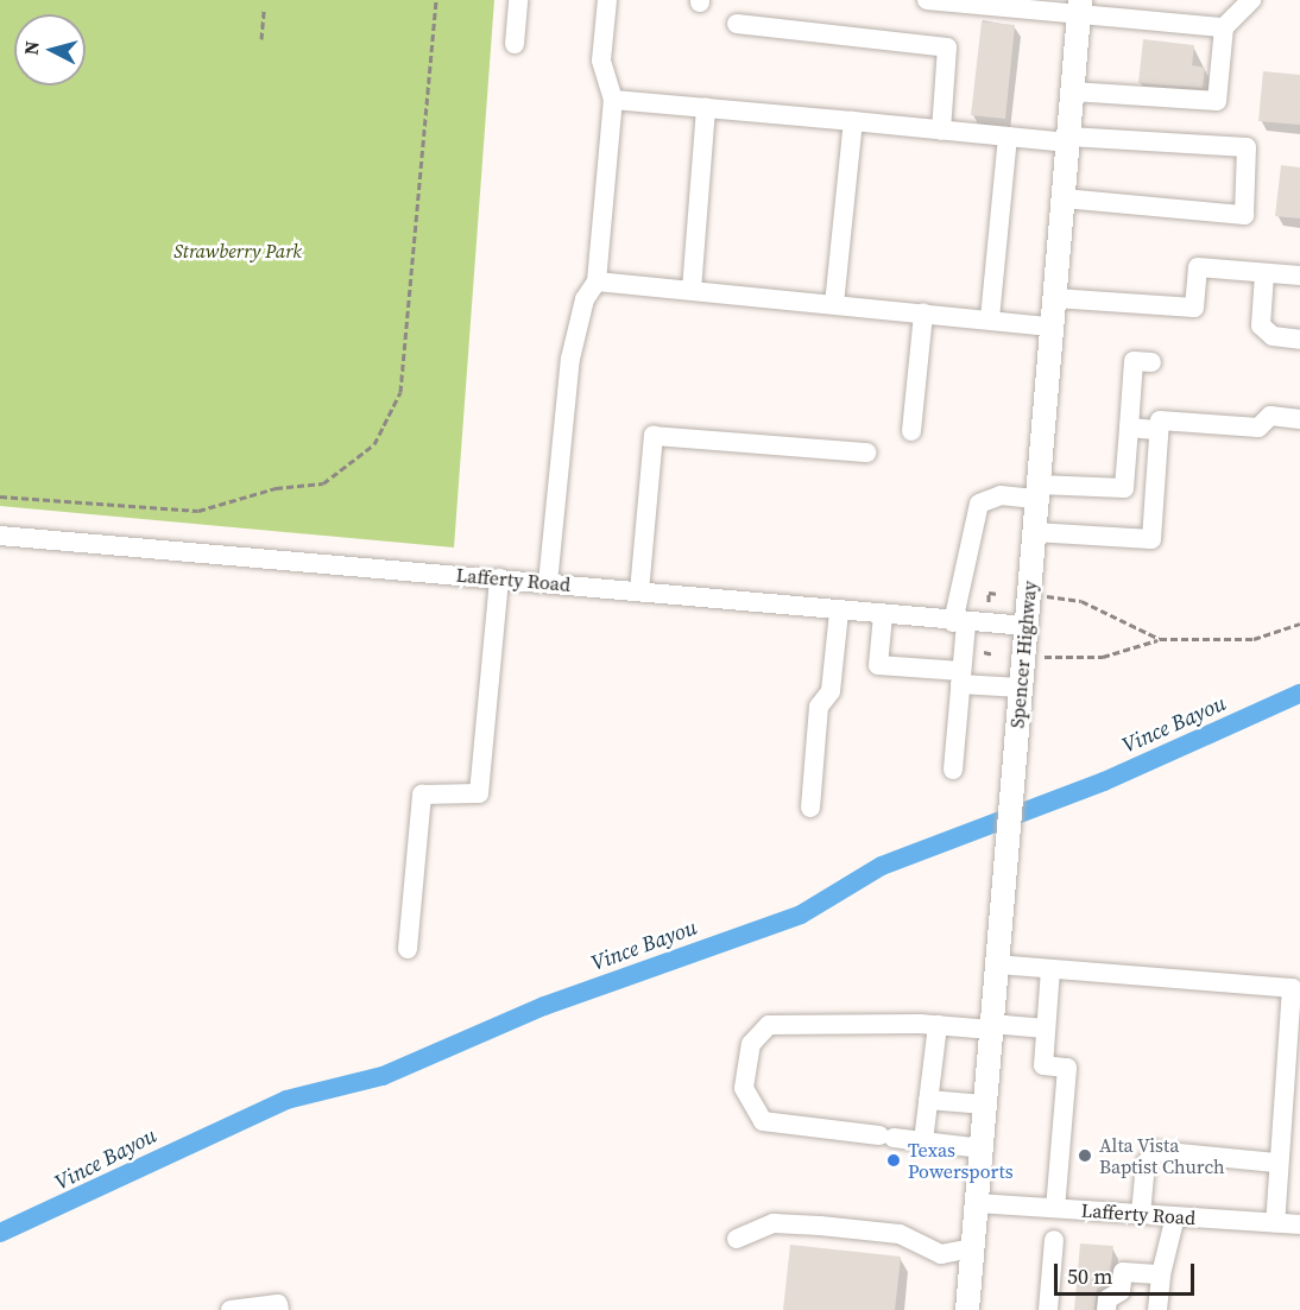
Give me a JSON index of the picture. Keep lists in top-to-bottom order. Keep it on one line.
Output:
{"streets":{"main road":["Spencer Highway"],"street":["Lafferty Road"]},"crossings":[["Lafferty Road","Spencer Highway"]],"water":["Vince Bayou"],"parks":["Strawberry Park"],"places":["Alta Vista Baptist Church","Texas Powersports"],"scale_bar":"50 m","north":"left"}
